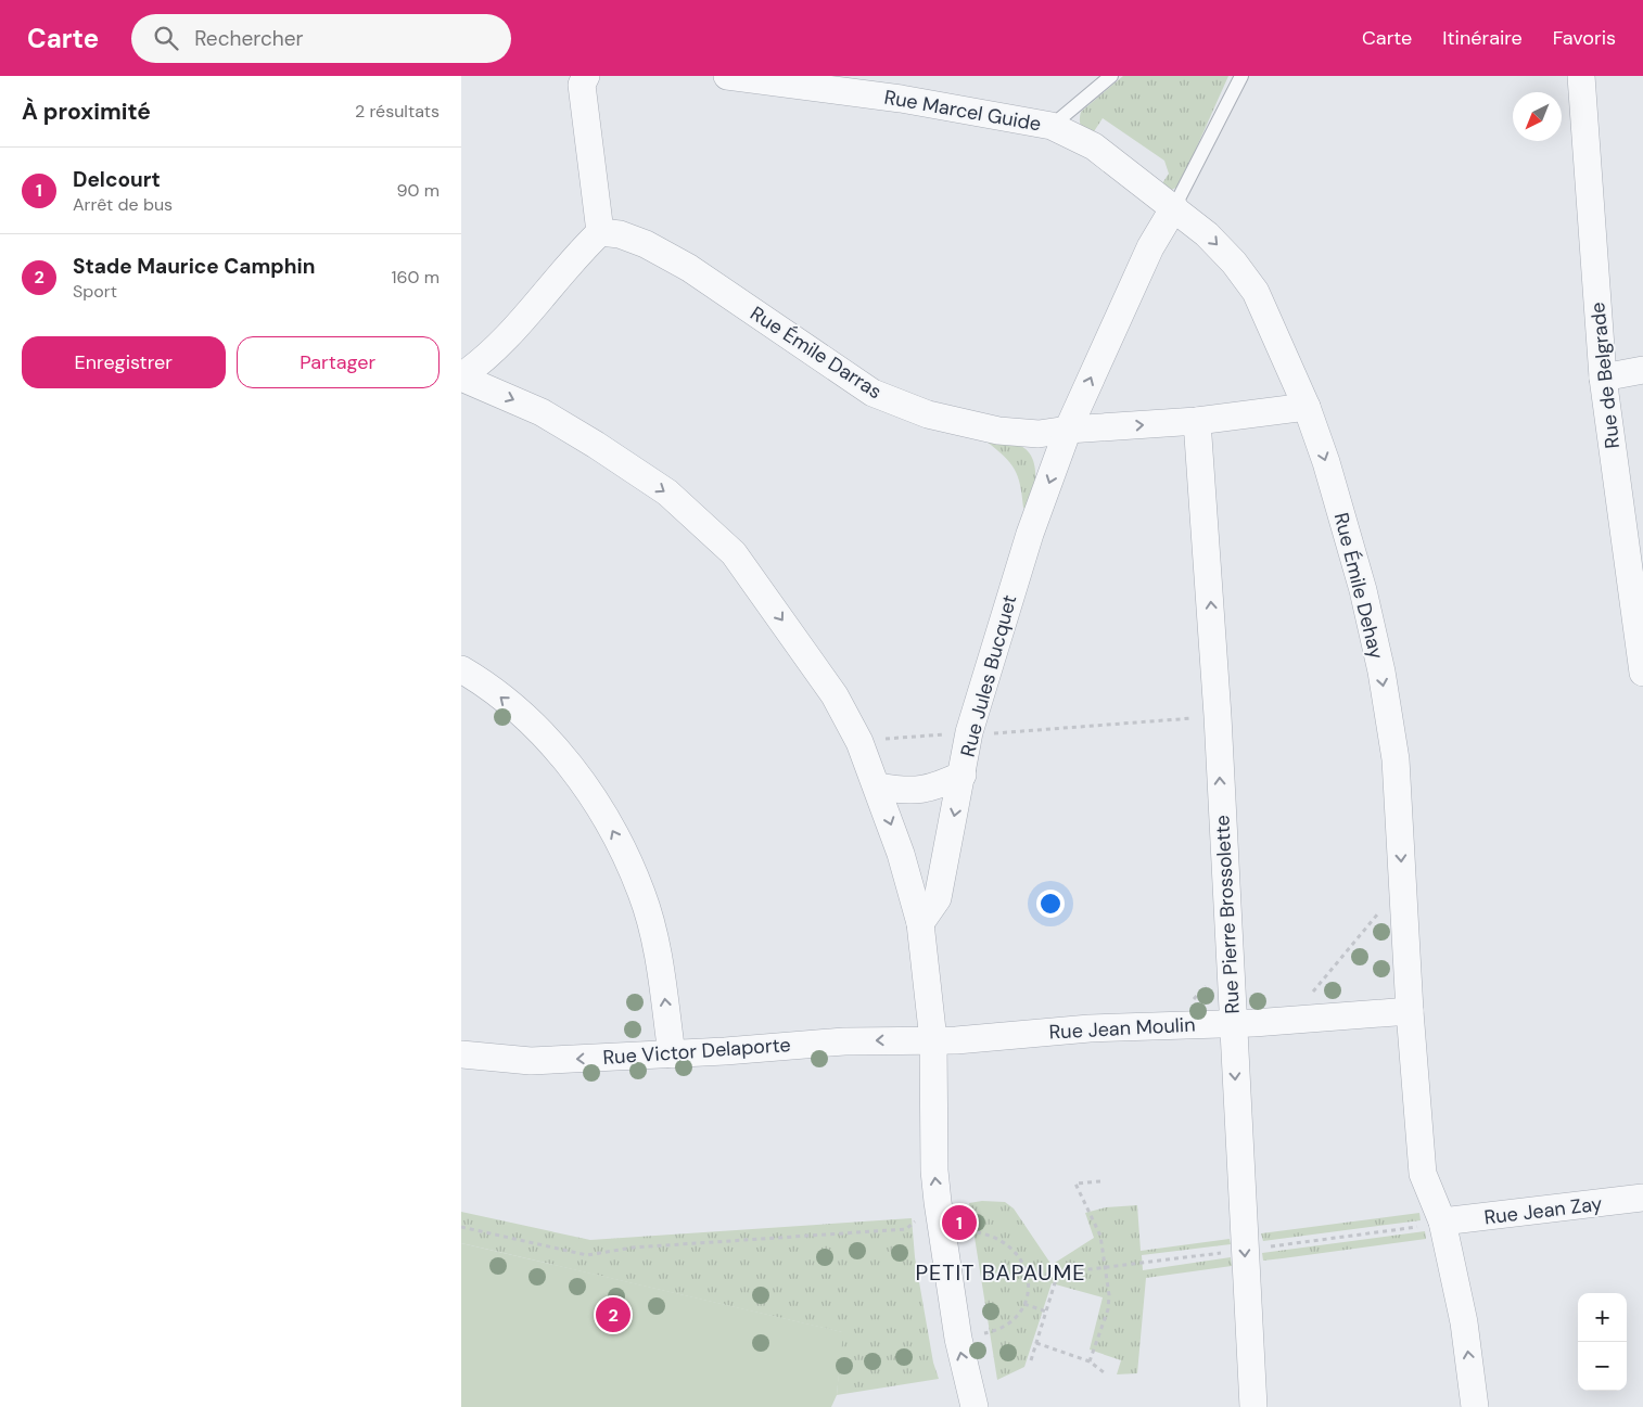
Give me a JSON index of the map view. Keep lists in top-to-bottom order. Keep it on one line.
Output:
{"streets":{"street":["Rue Marcel Guide","Rue Émile Darras","Rue de Belgrade","Rue Émile Dehay","Rue Jules Bucquet","Rue Pierre Brossolette","Rue Jean Moulin","Rue Victor Delaporte","Rue Jean Zay"]},"crossings":[["Rue Marcel Guide","Rue Émile Dehay"],["Rue Marcel Guide","Rue Jules Bucquet"],["Rue Émile Darras","Rue Émile Dehay"],["Rue Émile Darras","Rue Jules Bucquet"],["Rue Émile Darras","Rue Pierre Brossolette"],["Rue Émile Dehay","Rue Jules Bucquet"],["Rue Émile Dehay","Rue Jean Moulin"],["Rue Émile Dehay","Rue Jean Zay"],["Rue Pierre Brossolette","Rue Jean Moulin"],["Rue Jean Moulin","Rue Victor Delaporte"]],"one_way":["Rue Victor Delaporte"],"districts":["PETIT BAPAUME"],"north":"bottom left","page":{"header":"Carte","search":"Rechercher","nav":["Carte","Itinéraire","Favoris"],"heading":["À proximité","2 résultats"],"list":[{"mark":"1","name":"Delcourt","note":"Arrêt de bus","value":"90 m"},{"mark":"2","name":"Stade Maurice Camphin","note":"Sport","value":"160 m"}],"buttons":["Enregistrer","Partager"],"pins":["1","2"],"map_buttons":["+","−"]}}
